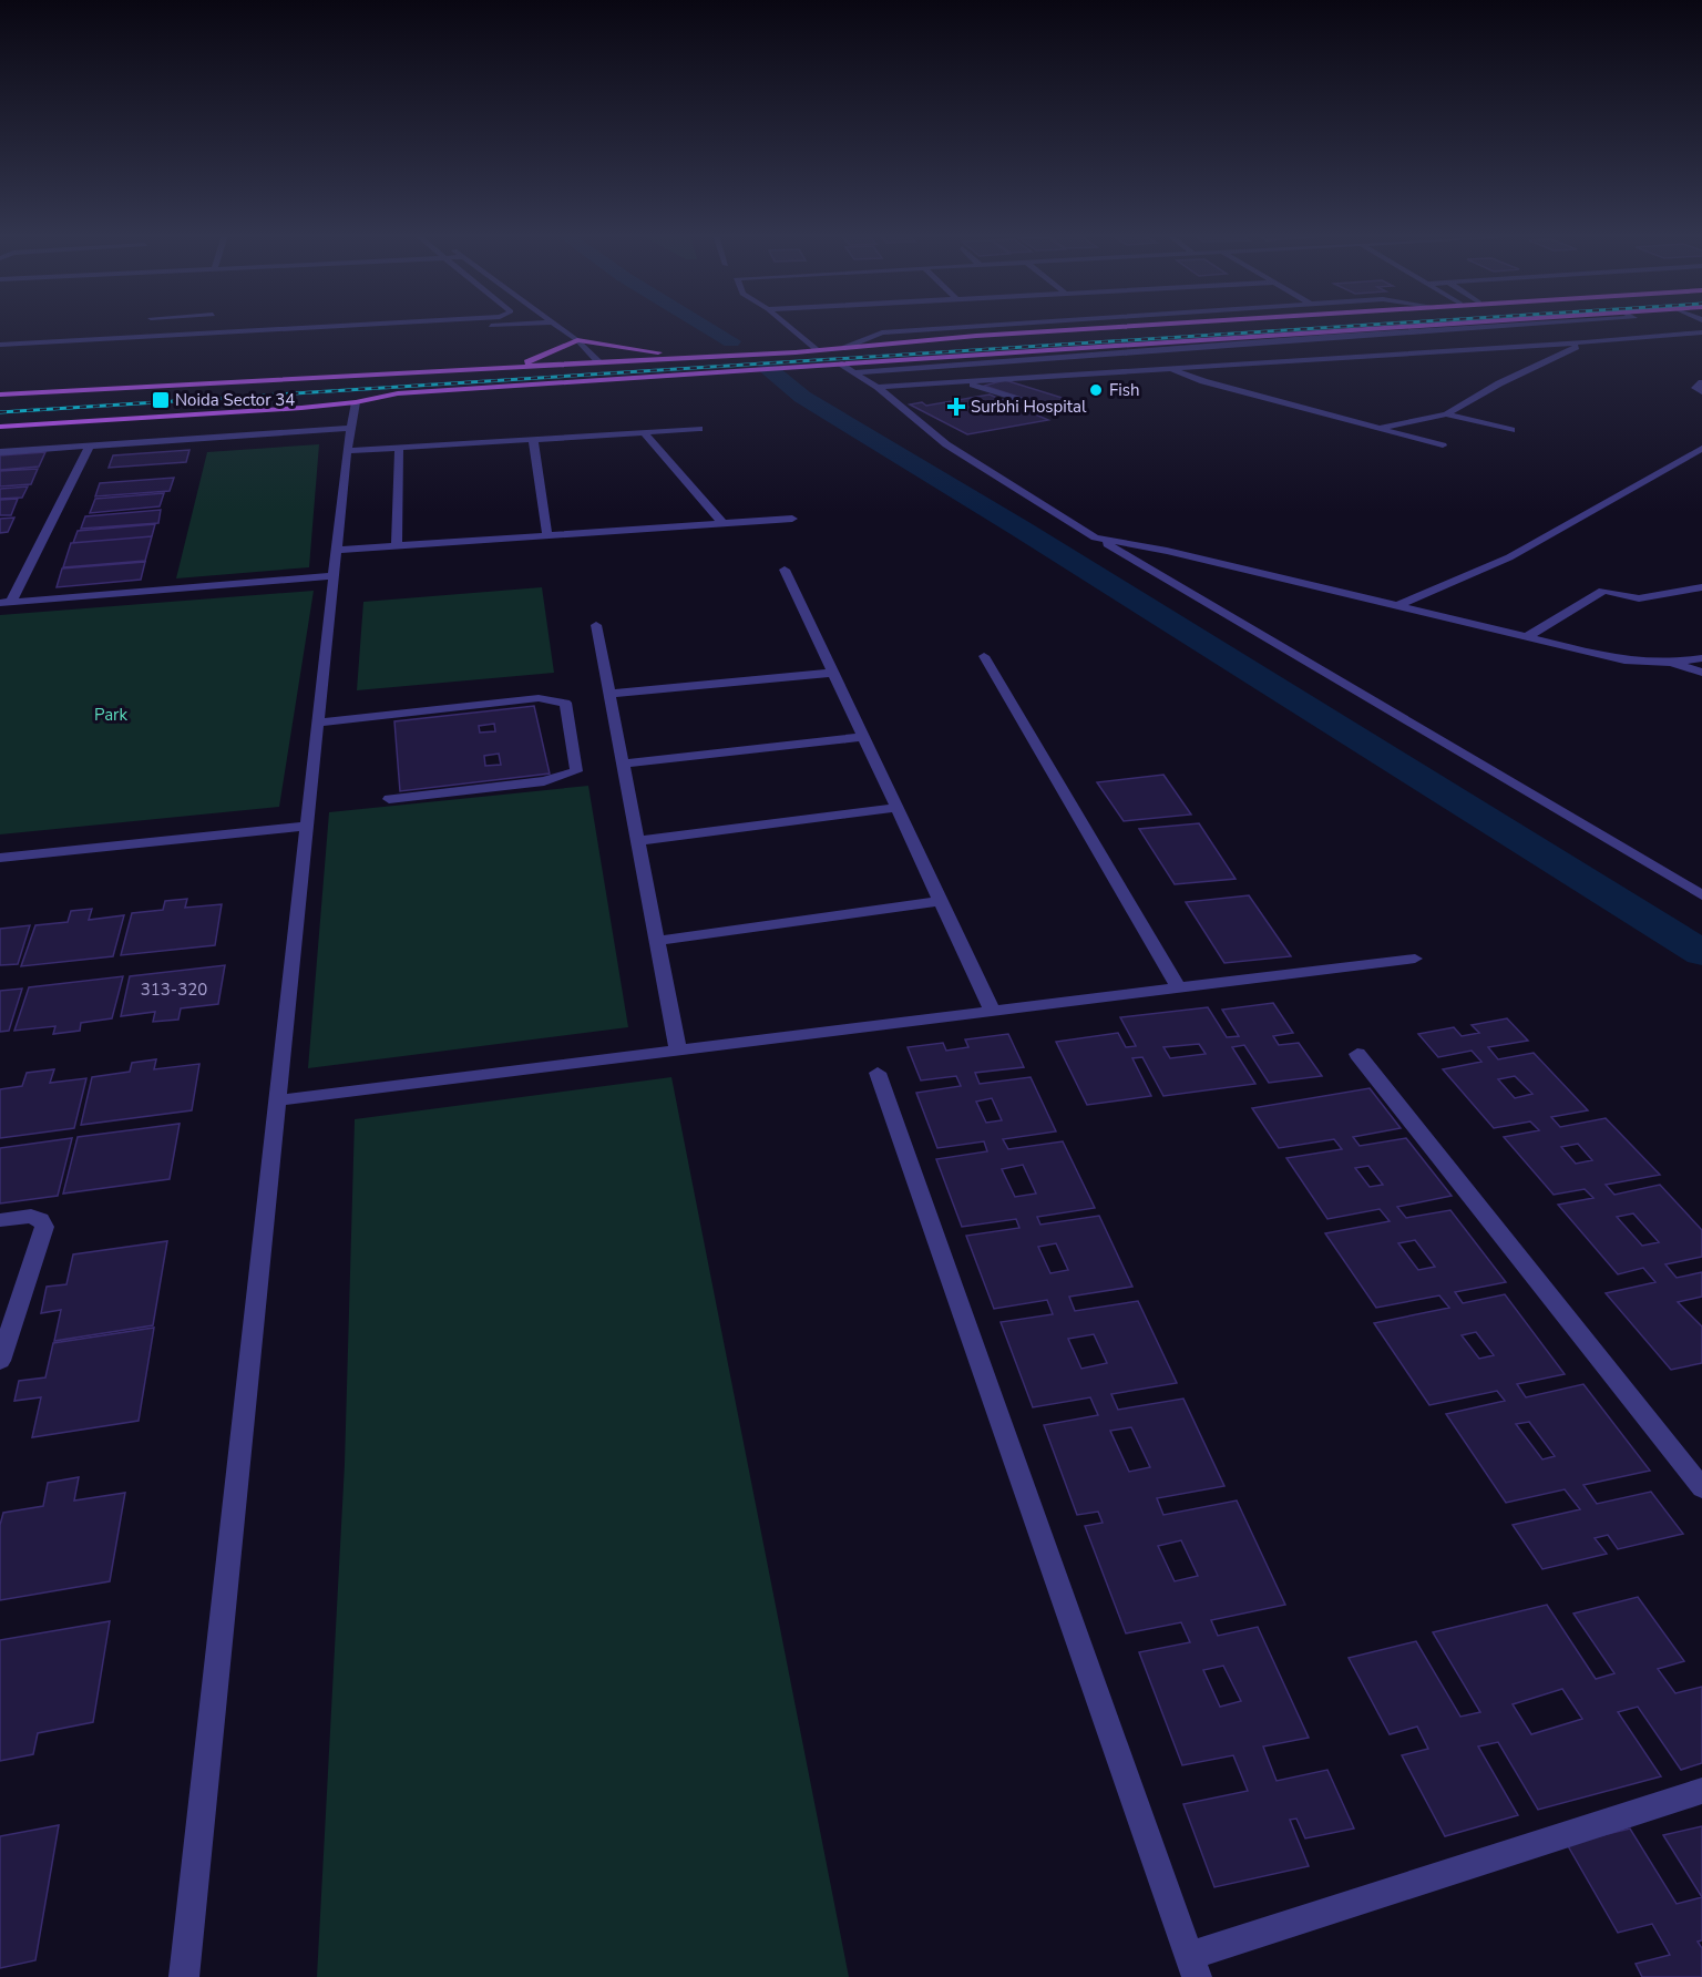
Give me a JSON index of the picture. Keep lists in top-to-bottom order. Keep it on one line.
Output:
{"parks":["Park"],"places":{"other":["Fish"],"transit":["Noida Sector 34"],"health":["Surbhi Hospital"]},"house_numbers":["313-320"]}
